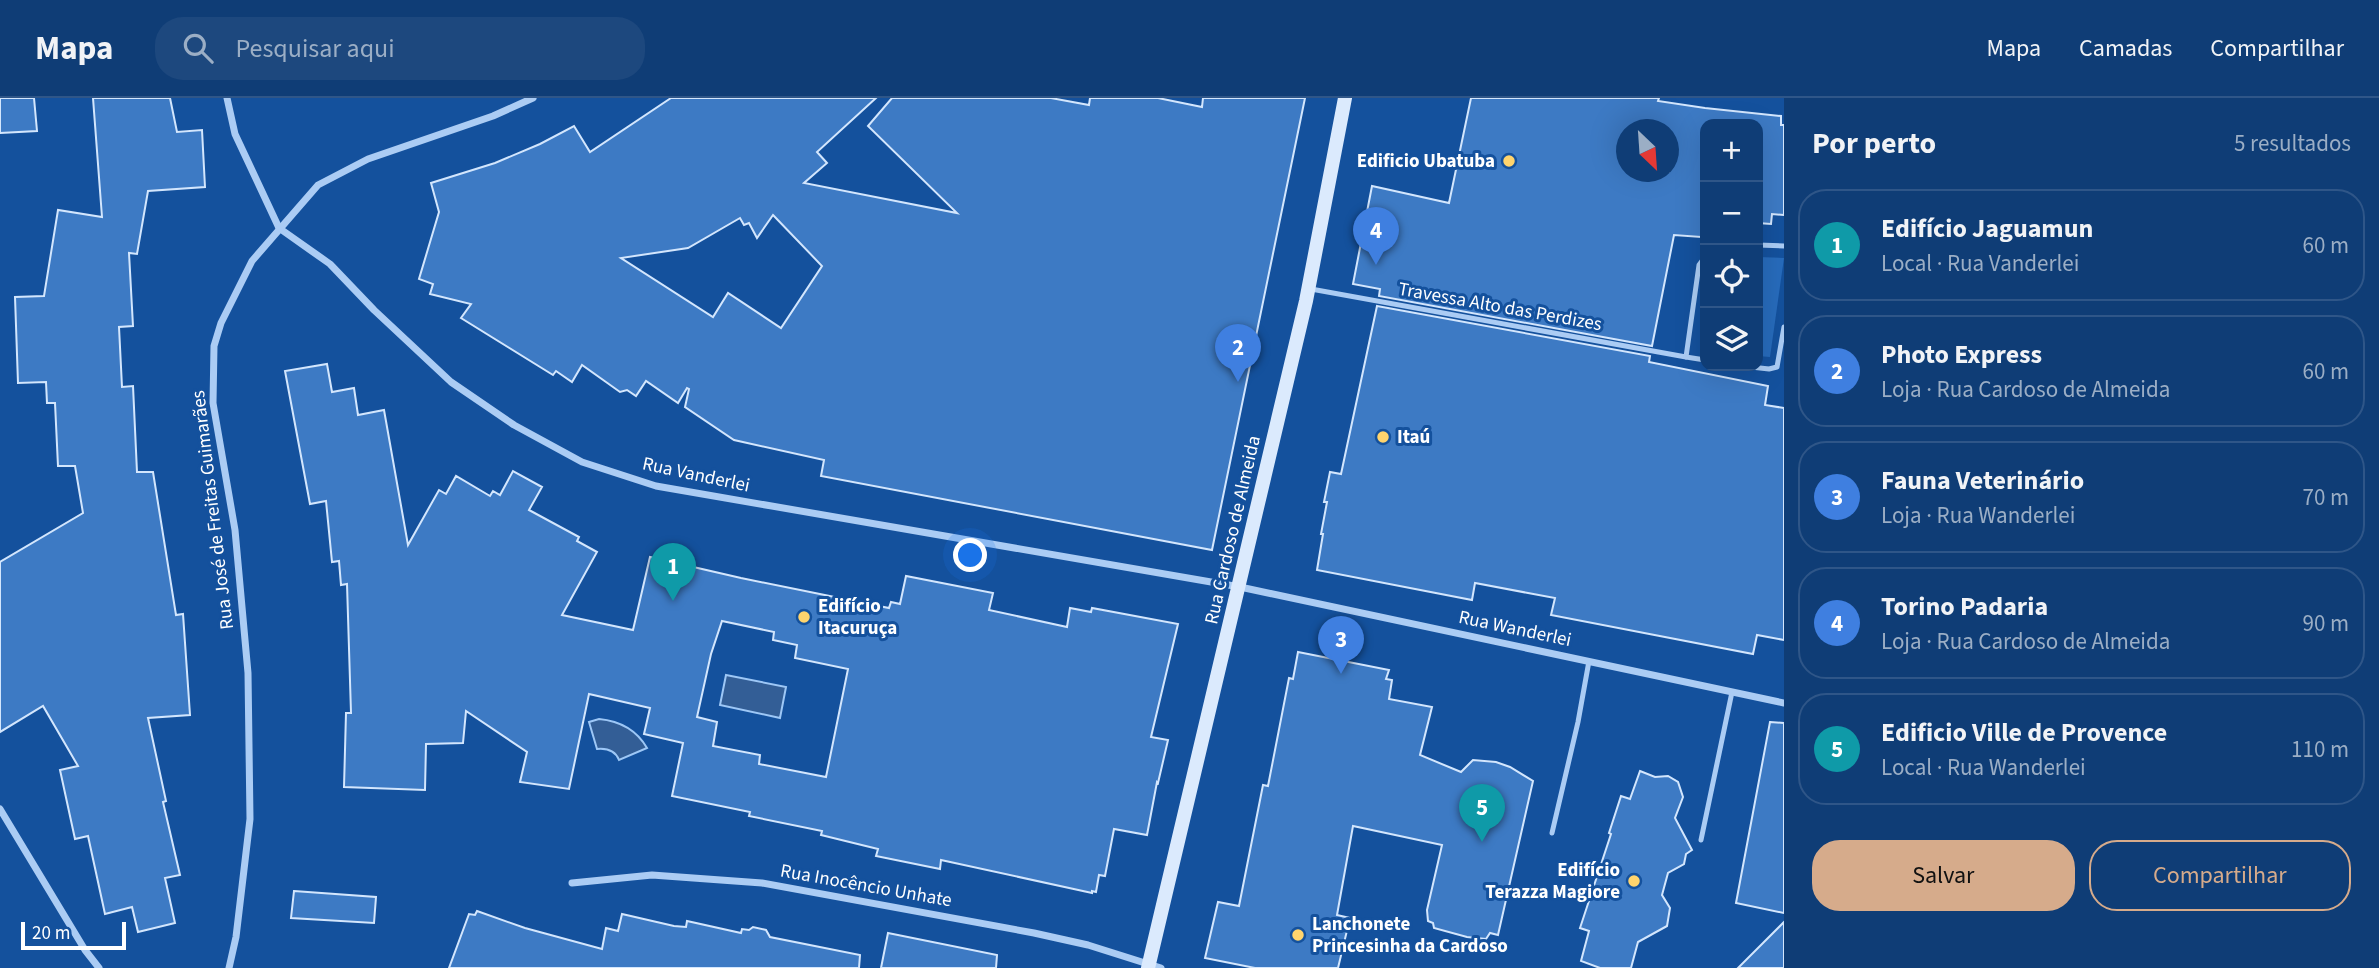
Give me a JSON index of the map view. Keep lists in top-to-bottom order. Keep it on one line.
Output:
{"streets":{"main road":["Rua Cardoso de Almeida"],"street":["Rua Vanderlei","Rua José de Freitas Guimarães","Rua Wanderlei","Rua Inocêncio Unhate"],"lane":["Travessa Alto das Perdizes"]},"crossings":[["Travessa Alto das Perdizes","Rua Cardoso de Almeida"],["Rua Vanderlei","Rua José de Freitas Guimarães"],["Rua Vanderlei","Rua Cardoso de Almeida"],["Rua Vanderlei","Rua Wanderlei"],["Rua Cardoso de Almeida","Rua Wanderlei"],["Rua Cardoso de Almeida","Rua Inocêncio Unhate"]],"places":["Edificio Ubatuba","Itaú","Edifício Itacuruça","Edifício Terazza Magiore","Lanchonete Princesinha da Cardoso"],"scale_bar":"20 m","north":"bottom right","page":{"header":"Mapa","search":"Pesquisar aqui","nav":["Mapa","Camadas","Compartilhar"],"heading":["Por perto","5 resultados"],"map_buttons":["+","−"],"list":[{"mark":"1","name":"Edifício Jaguamun","note":"Local · Rua Vanderlei","value":"60 m"},{"mark":"2","name":"Photo Express","note":"Loja · Rua Cardoso de Almeida","value":"60 m"},{"mark":"3","name":"Fauna Veterinário","note":"Loja · Rua Wanderlei","value":"70 m"},{"mark":"4","name":"Torino Padaria","note":"Loja · Rua Cardoso de Almeida","value":"90 m"},{"mark":"5","name":"Edificio Ville de Provence","note":"Local · Rua Wanderlei","value":"110 m"}],"pins":["4","2","1","3","5"],"buttons":["Salvar","Compartilhar"],"scale":"20 m"}}
